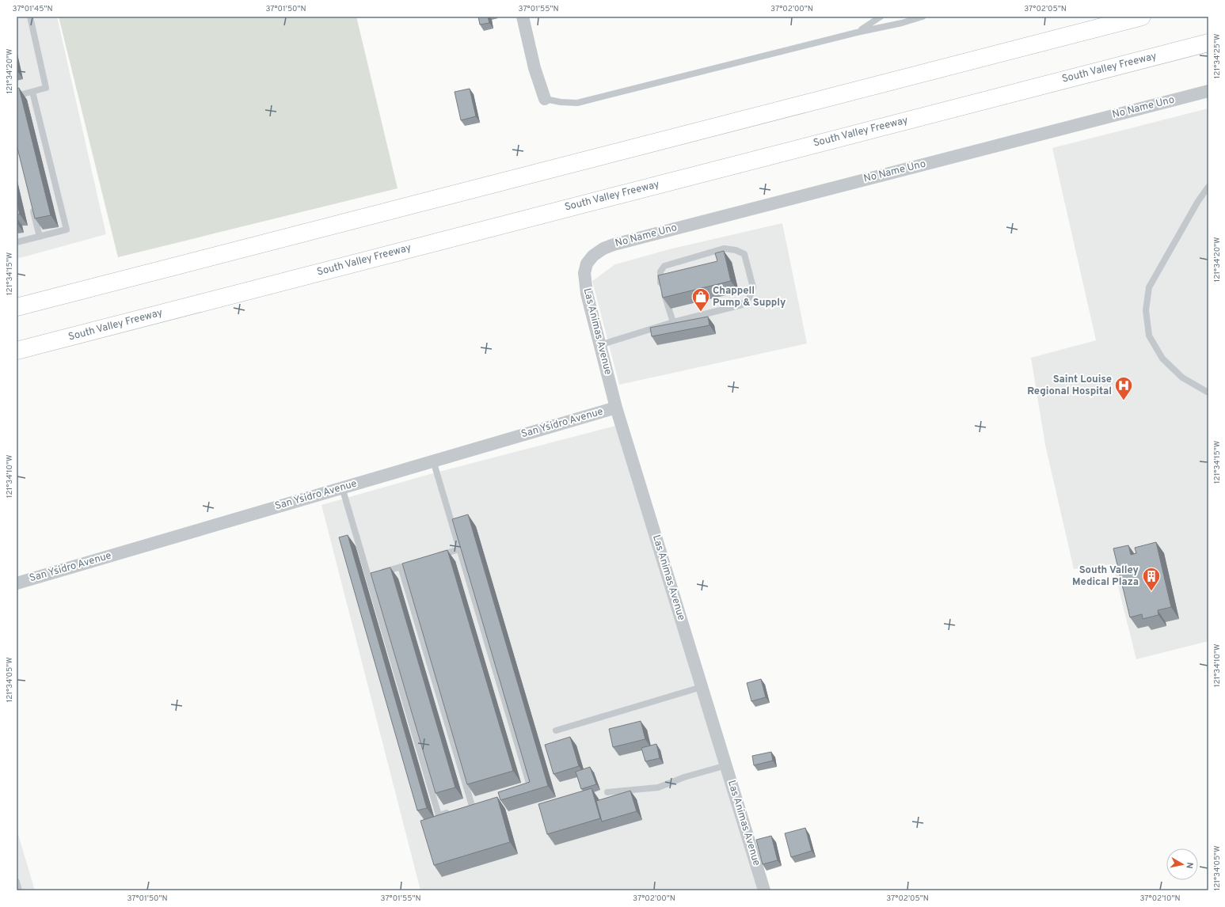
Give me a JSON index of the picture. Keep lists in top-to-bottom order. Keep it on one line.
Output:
{"streets":{"highway":["South Valley Freeway"],"street":["No Name Uno","Las Animas Avenue","San Ysidro Avenue"]},"crossings":[["No Name Uno","Las Animas Avenue"],["Las Animas Avenue","San Ysidro Avenue"]],"places":{"shop":["Chappell Pump & Supply"],"hospital":["Saint Louise Regional Hospital"],"building":["South Valley Medical Plaza"]},"north":"right","coordinates":["37°01'45\"N","37°01'50\"N","37°01'55\"N","37°02'00\"N","37°02'05\"N","121°34'25\"W","121°34'20\"W","121°34'15\"W","121°34'10\"W","121°34'05\"W","37°02'10\"N"]}
